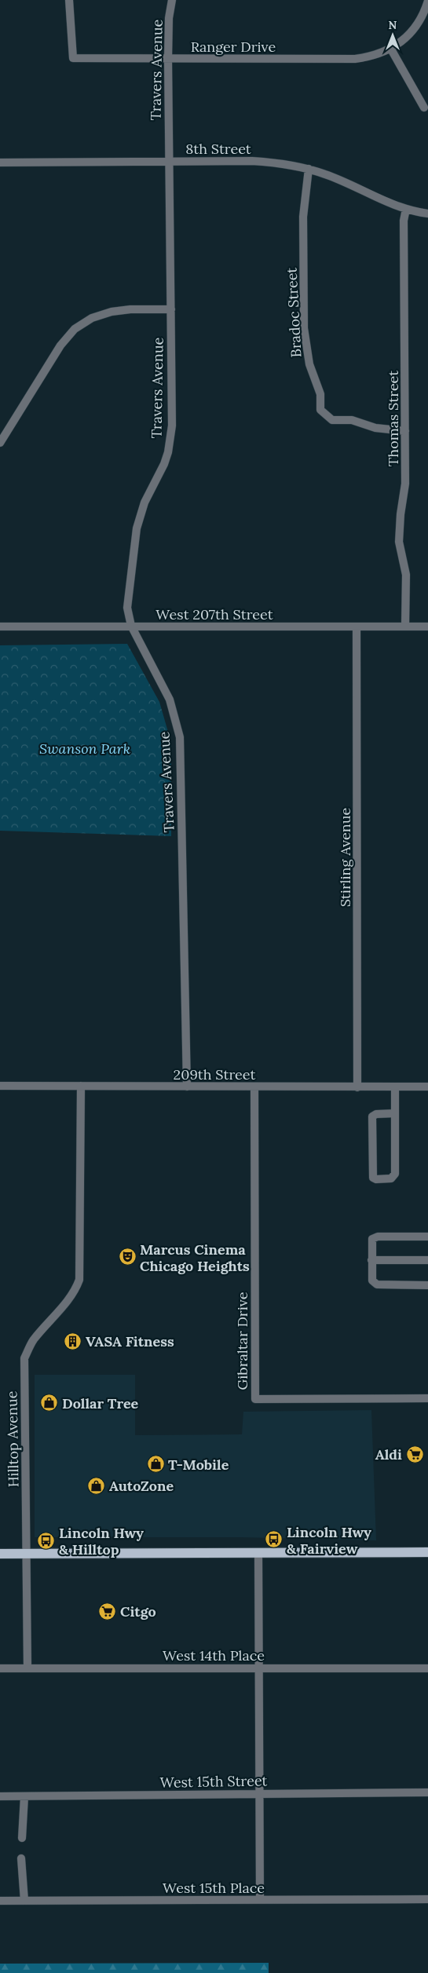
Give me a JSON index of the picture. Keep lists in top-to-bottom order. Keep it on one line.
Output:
{"streets":{"street":["Ranger Drive","Travers Avenue","8th Street","Bradoc Street","Thomas Street","West 207th Street","Stirling Avenue","209th Street","Gibraltar Drive","Hilltop Avenue","West 14th Place","West 15th Street","West 15th Place"]},"crossings":[["Ranger Drive","Travers Avenue"],["Travers Avenue","8th Street"],["Travers Avenue","West 207th Street"],["Travers Avenue","209th Street"],["8th Street","Bradoc Street"],["8th Street","Thomas Street"],["Bradoc Street","Thomas Street"],["Thomas Street","West 207th Street"],["West 207th Street","Stirling Avenue"],["Stirling Avenue","209th Street"],["209th Street","Gibraltar Drive"],["209th Street","Hilltop Avenue"],["Hilltop Avenue","West 14th Place"]],"parks":["Swanson Park"],"places":{"theatre":["Marcus Cinema Chicago Heights"],"building":["VASA Fitness"],"shop":["Dollar Tree","T-Mobile","AutoZone"],"supermarket":["Aldi","Citgo"],"bus stop":["Lincoln Hwy & Fairview","Lincoln Hwy & Hilltop"]},"north":"top"}
